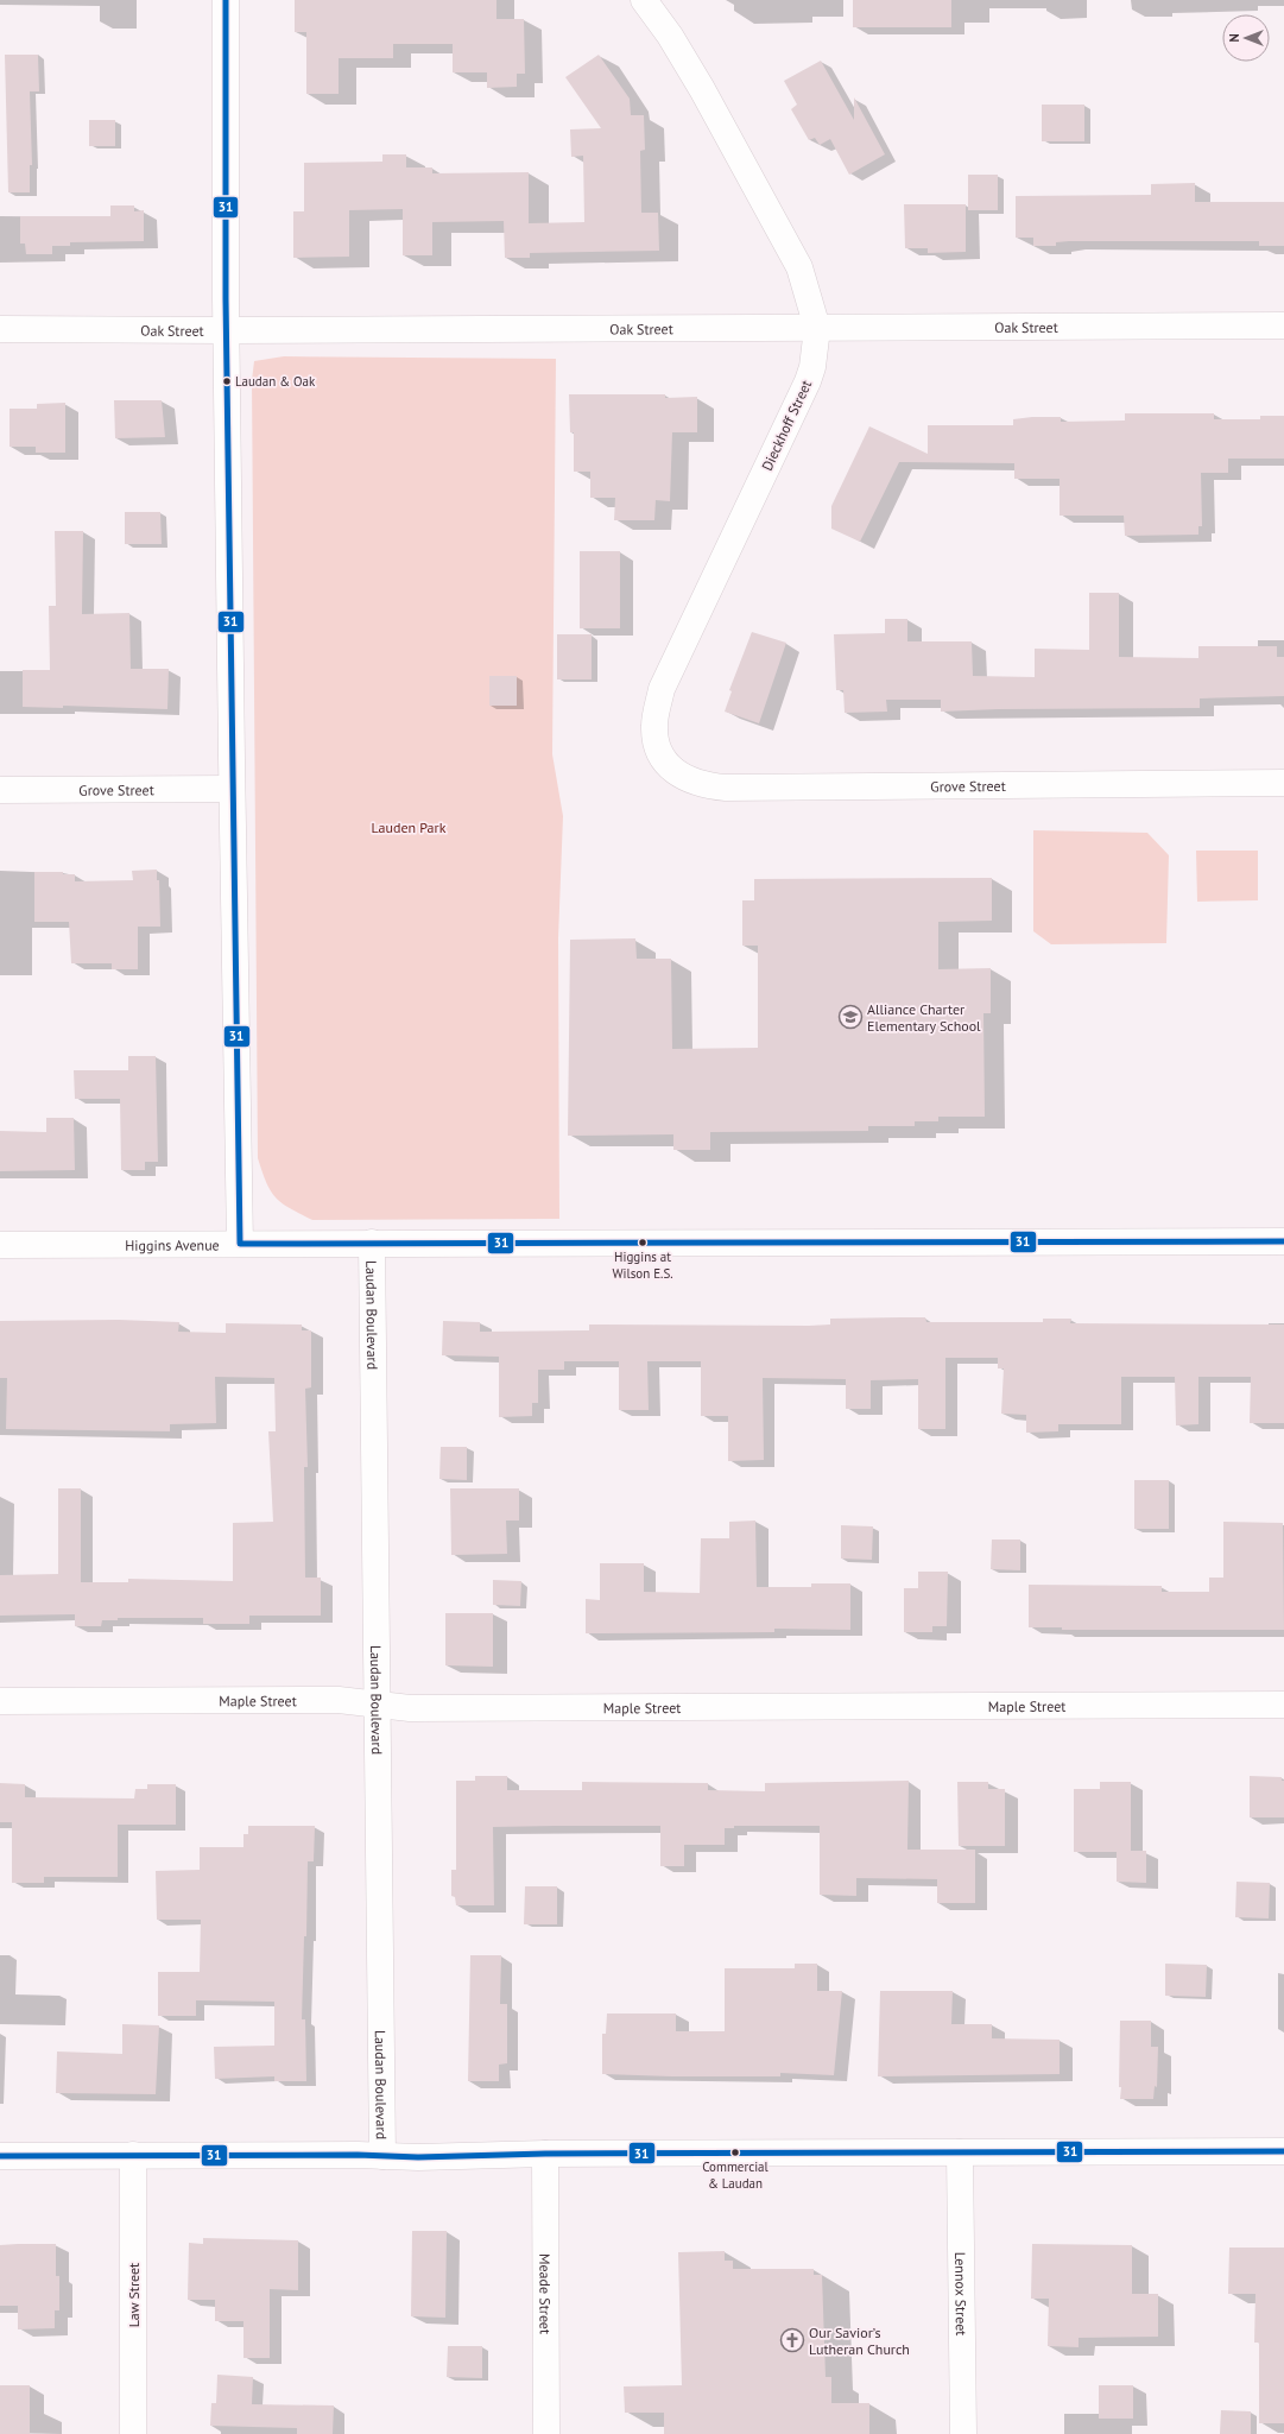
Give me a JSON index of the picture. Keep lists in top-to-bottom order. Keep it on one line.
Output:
{"streets":{"street":["Oak Street","Dieckhoff Street","Grove Street","Higgins Avenue","Laudan Boulevard","Maple Street","Meade Street","Lennox Street","Law Street"]},"crossings":[["Oak Street","Dieckhoff Street"],["Dieckhoff Street","Grove Street"],["Higgins Avenue","Laudan Boulevard"],["Laudan Boulevard","Maple Street"]],"parks":["Lauden Park"],"places":{"other":["Laudan & Oak","Higgins at Wilson E.S.","Commercial & Laudan"],"school or university":["Alliance Charter Elementary School"],"church":["Our Savior’s Lutheran Church"]},"lines":["transit line 31"],"north":"left"}
